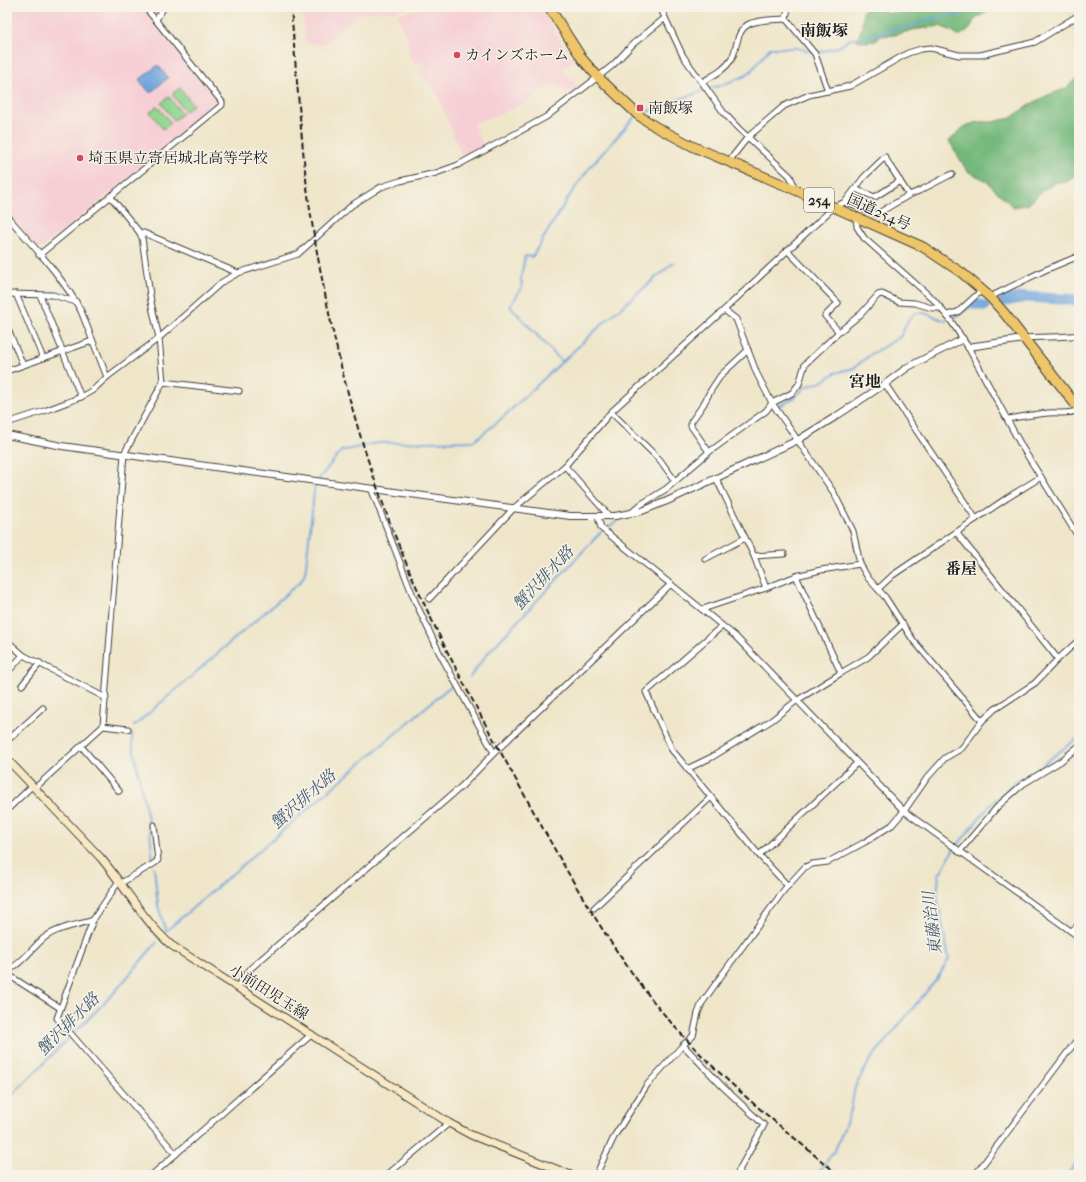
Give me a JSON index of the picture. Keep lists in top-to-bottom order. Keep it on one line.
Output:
{"streets":{"highway":["254","国道254号"],"main road":["小前田児玉線"]},"districts":["南飯塚","宮地","番屋"],"water":["蟹沢排水路","東藤治川"],"places":{"other":["カインズホーム","埼玉県立寄居城北高等学校"],"transit":["南飯塚"]}}
